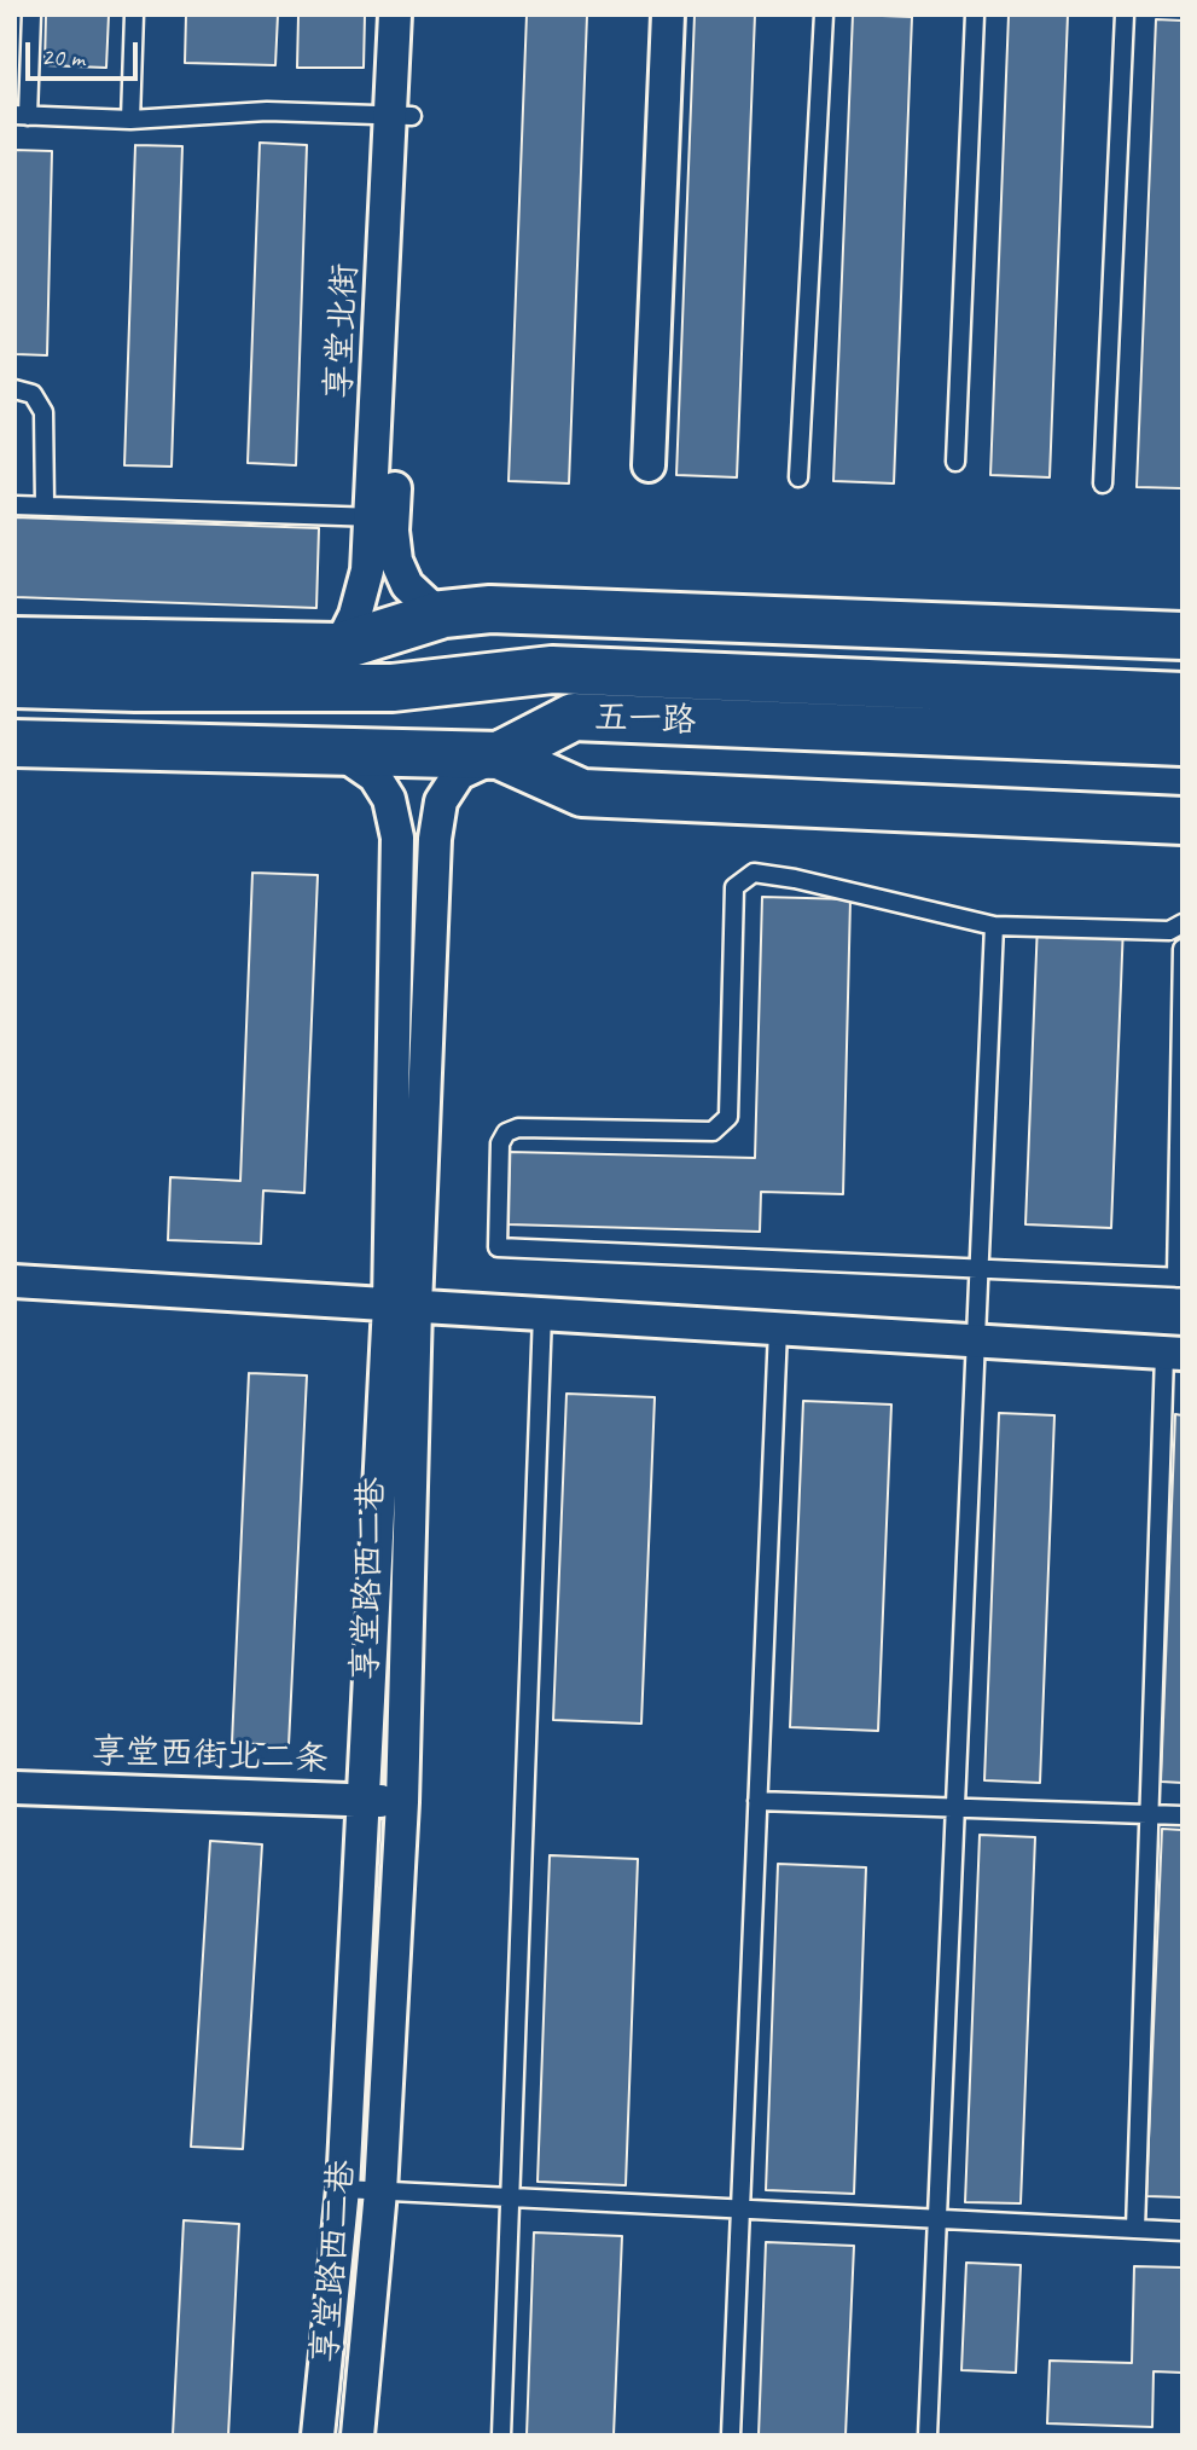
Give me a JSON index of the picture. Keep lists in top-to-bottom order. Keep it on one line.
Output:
{"streets":{"main road":["五一路"],"street":["享堂北街","享堂路西二巷","享堂西街北二条"]},"crossings":[["五一路","享堂路西二巷"],["享堂路西二巷","享堂西街北二条"]],"scale_bar":"20 m"}
